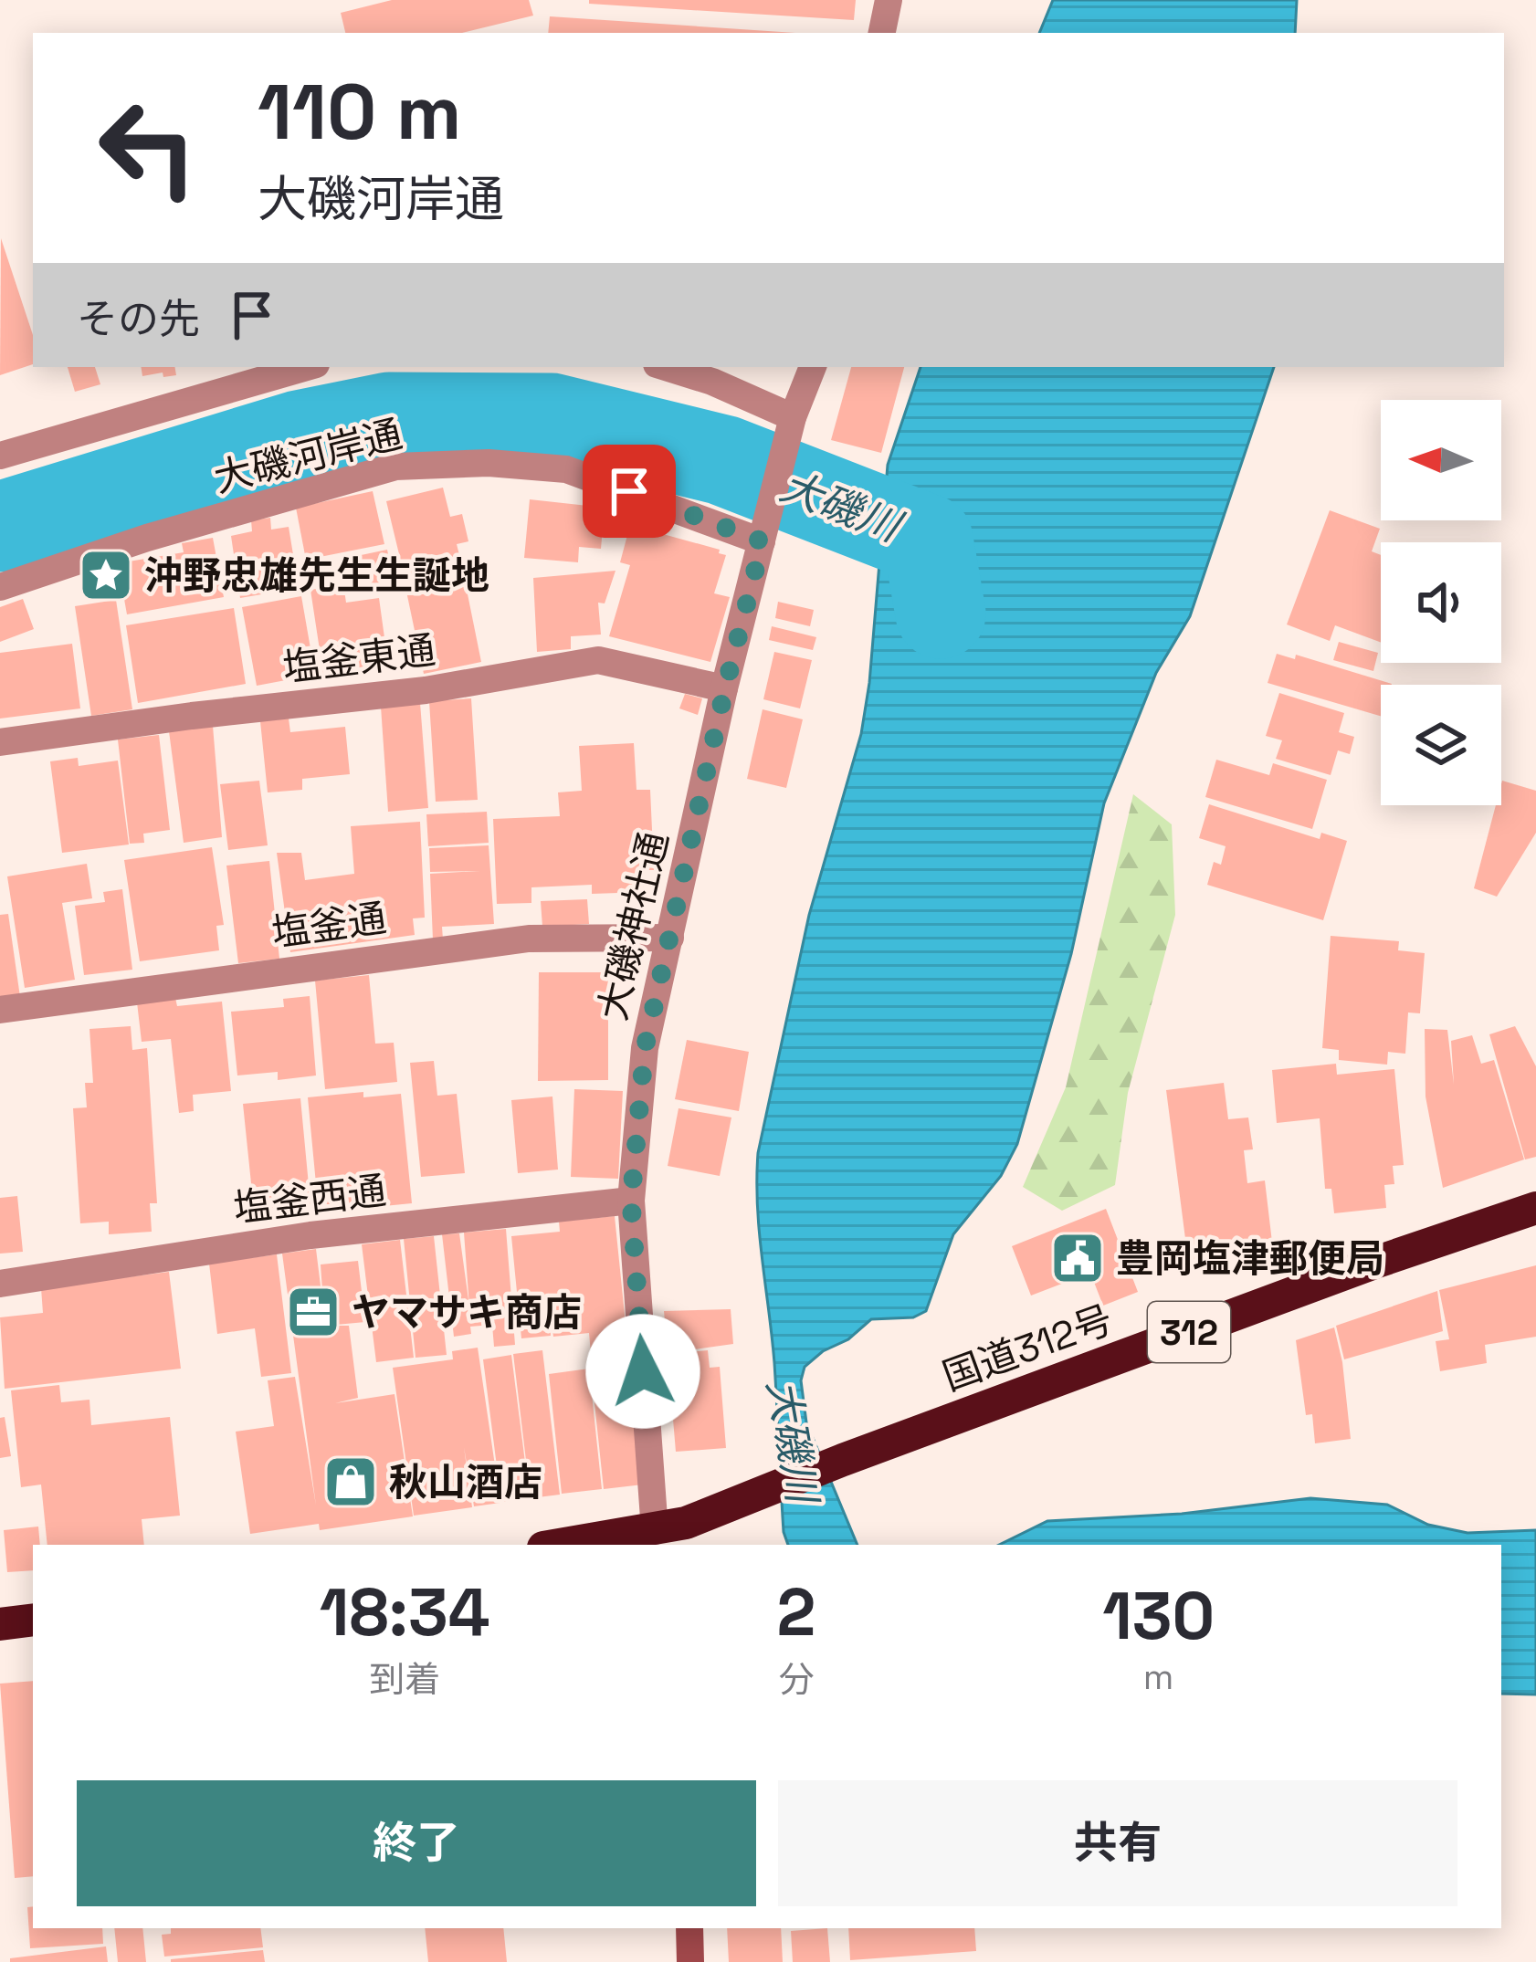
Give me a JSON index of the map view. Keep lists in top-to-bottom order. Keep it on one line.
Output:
{"streets":{"highway":["312","国道312号"],"street":["大磯河岸通","塩釜東通","塩釜通","大磯神社通","塩釜西通"]},"crossings":[["大磯河岸通","大磯神社通"],["塩釜東通","大磯神社通"],["塩釜通","大磯神社通"],["大磯神社通","塩釜西通"],["大磯神社通","国道312号"]],"water":["大磯川"],"places":{"place":["沖野忠雄先生生誕地"],"public building":["豊岡塩津郵便局"],"office":["ヤマサキ商店"],"shop":["秋山酒店"]},"north":"left","page":{"turn":["110 m","大磯河岸通"],"then":"その先","eta":["18:34","到着","2","分","130","m"],"buttons":["終了","共有"]}}
